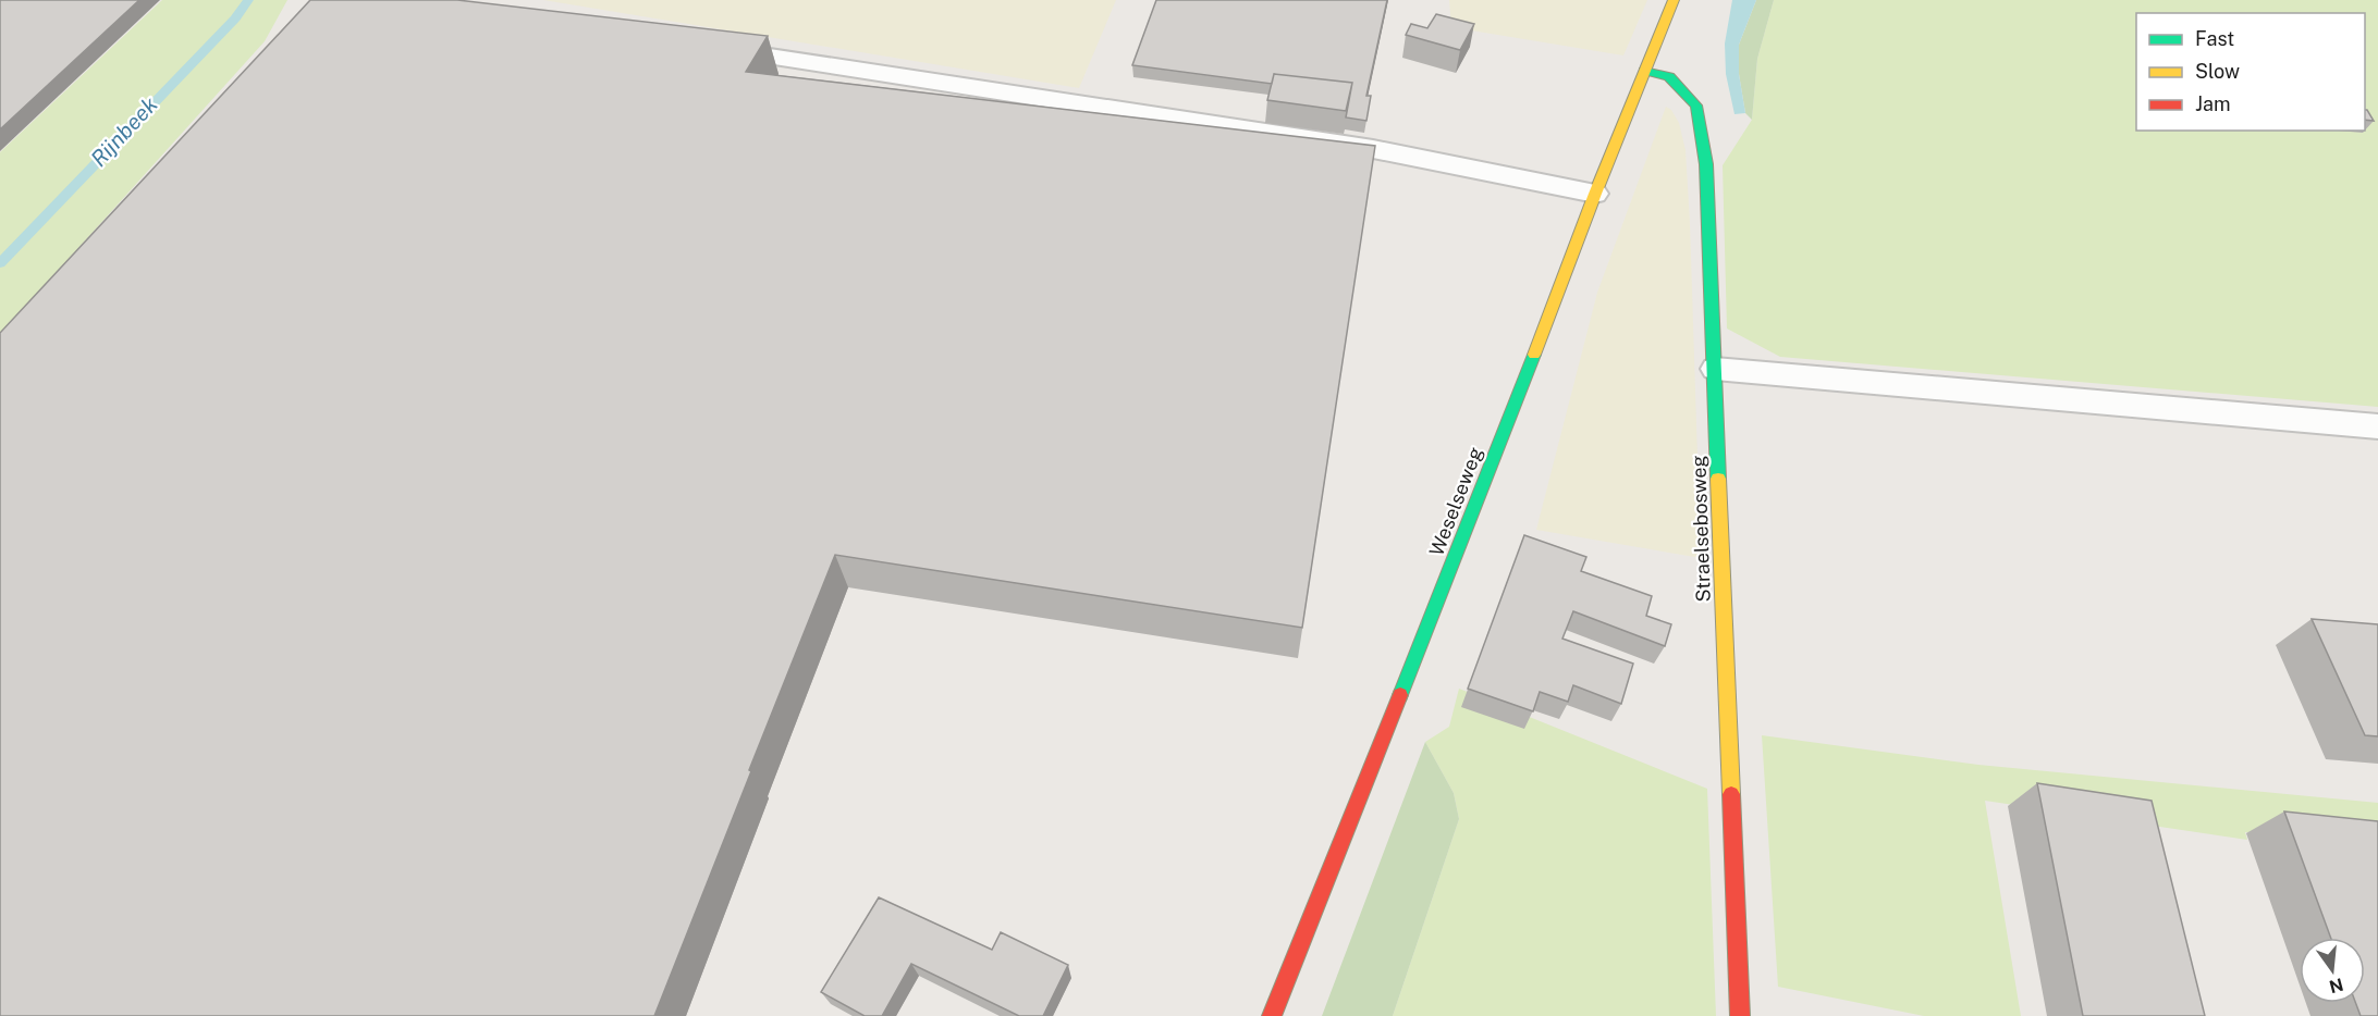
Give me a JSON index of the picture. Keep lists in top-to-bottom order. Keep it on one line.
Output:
{"streets":{"main road":["Weselseweg","Straelsebosweg"]},"crossings":[["Weselseweg","Straelsebosweg"]],"water":["Rijnbeek"],"legend":["Fast","Slow","Jam"],"north":"bottom"}
